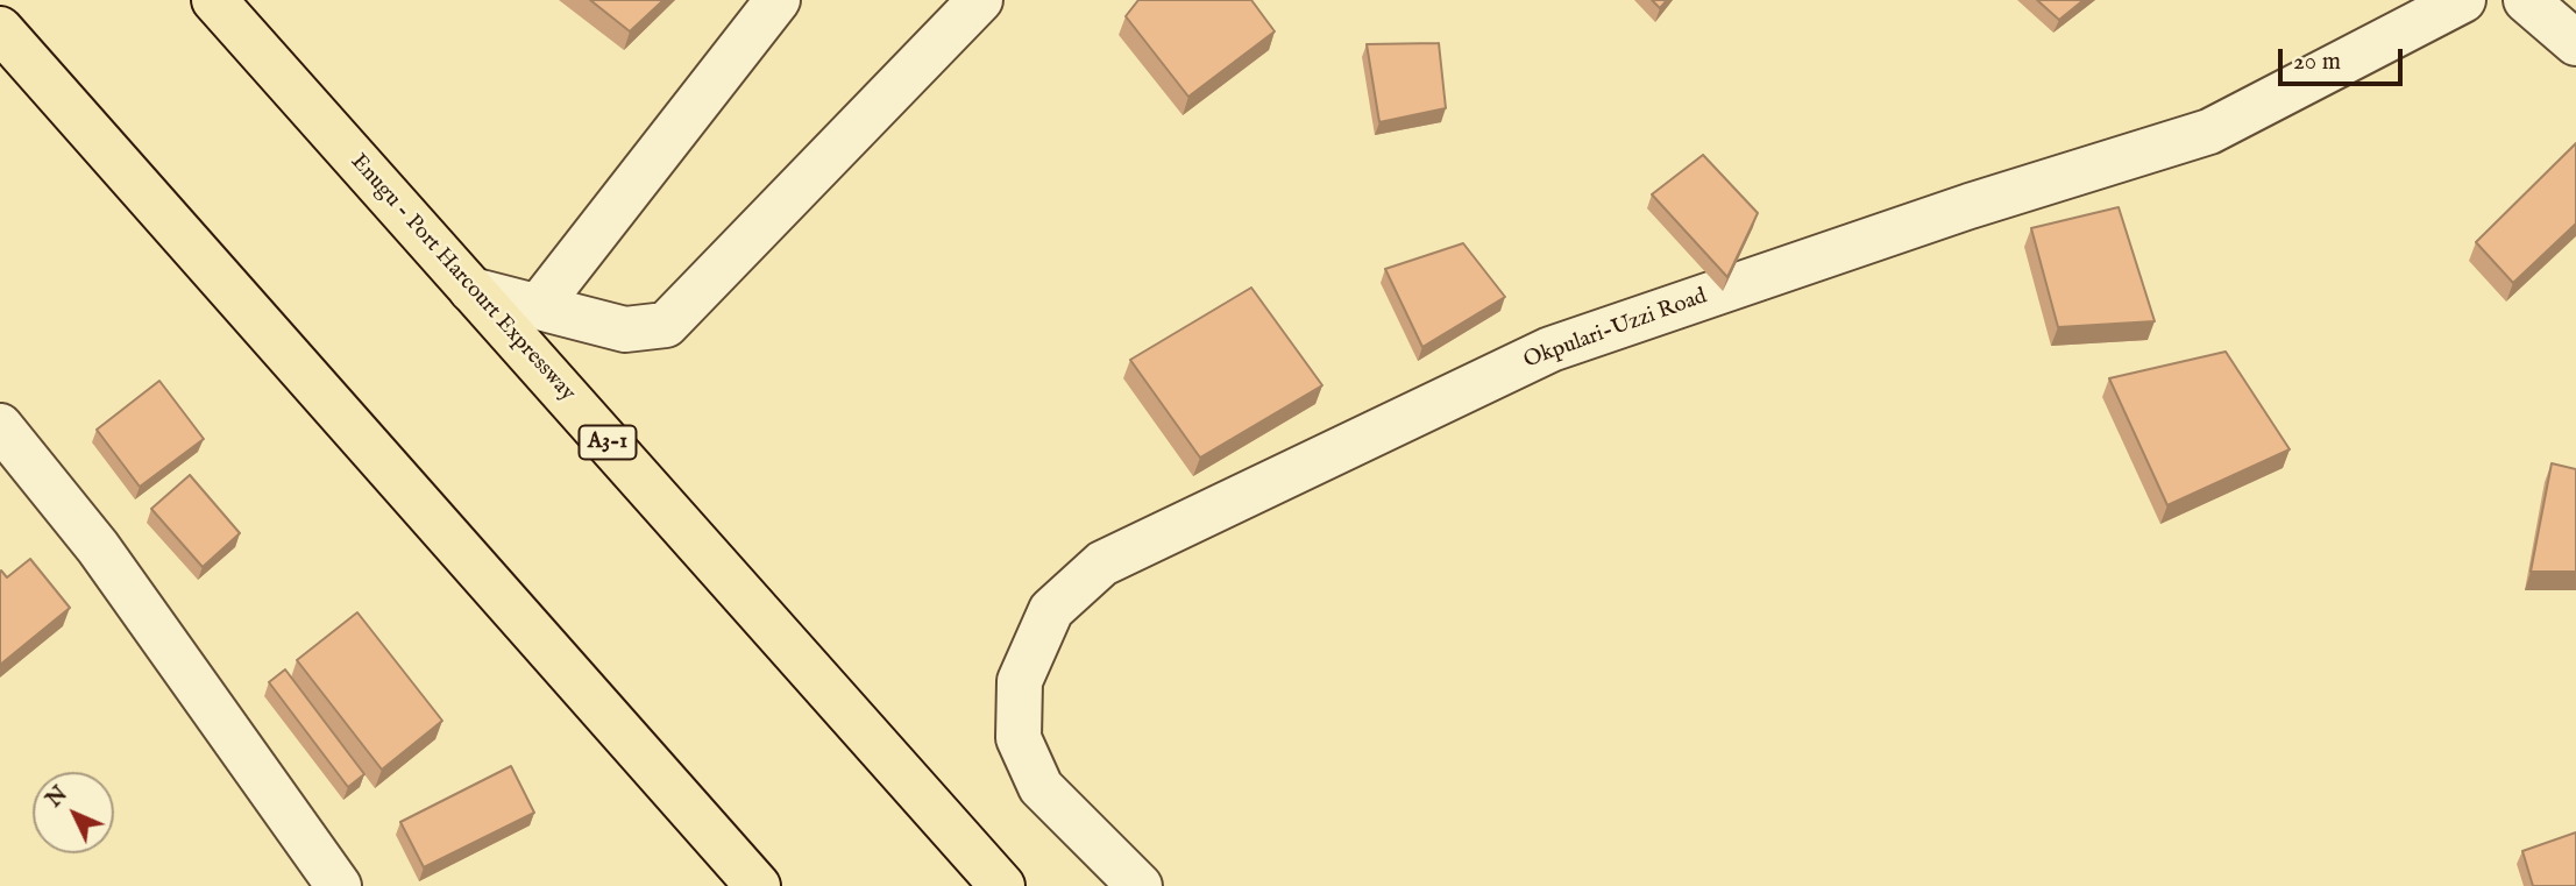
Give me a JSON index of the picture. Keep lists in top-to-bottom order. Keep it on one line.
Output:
{"streets":{"highway":["Enugu - Port Harcourt Expressway","A3-1"],"street":["Okpulari-Uzzi Road"]},"scale_bar":"20 m","north":"top left"}
